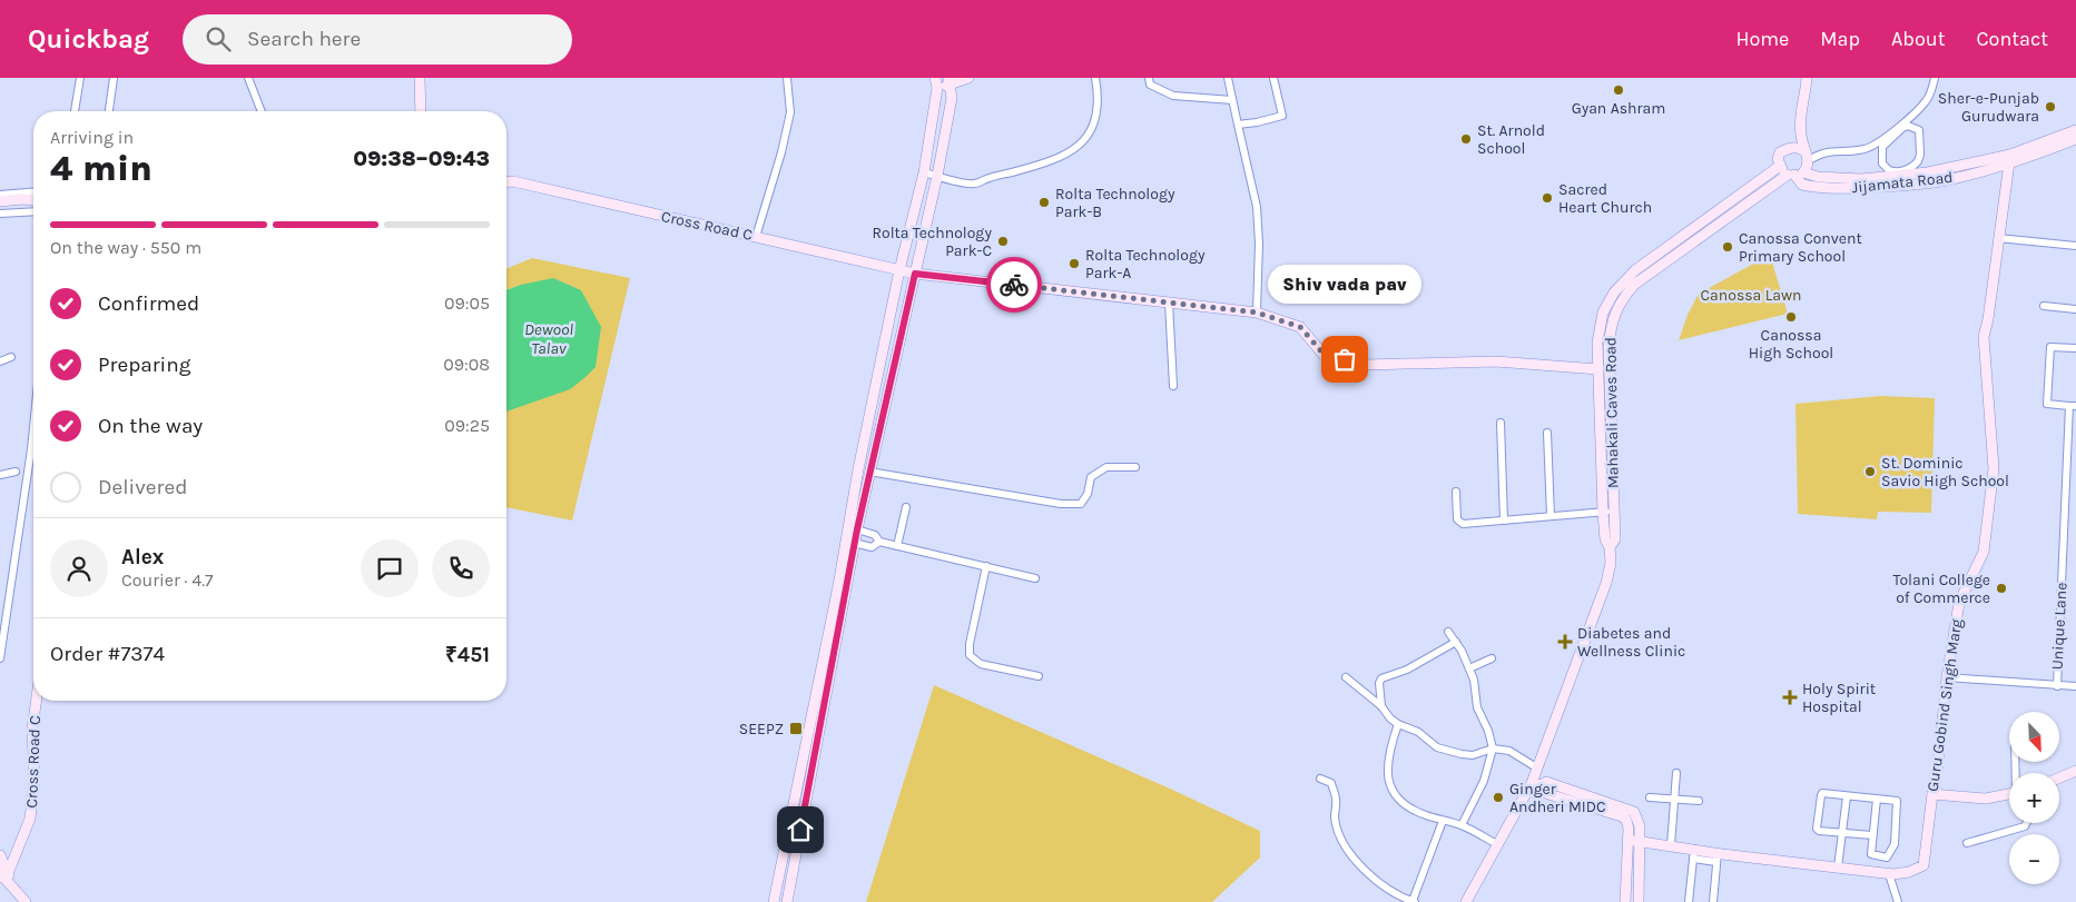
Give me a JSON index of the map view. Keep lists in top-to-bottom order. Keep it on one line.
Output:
{"streets":{"main road":["Jijamata Road","Cross Road C","Mahakali Caves Road","Guru Gobind Singh Marg"],"street":["Unique Lane"]},"crossings":[["Jijamata Road","Mahakali Caves Road"],["Jijamata Road","Guru Gobind Singh Marg"],["Cross Road C","Mahakali Caves Road"]],"water":["Dewool Talav"],"parks":["Canossa Lawn"],"places":{"other":["Gyan Ashram","Sher-e-Punjab Gurudwara","St. Arnold School","Sacred Heart Church","Rolta Technology Park-B","Rolta Technology Park-C","Canossa Convent Primary School","Rolta Technology Park-A","Canossa High School","Shiv vada pav","St. Dominic Savio High School","Tolani College of Commerce","Ginger Andheri MIDC"],"health":["Diabetes and Wellness Clinic","Holy Spirit Hospital"],"transit":["SEEPZ"]},"north":"bottom right","page":{"header":"Quickbag","search":"Search here","nav":["Home","Map","About","Contact"],"heading":["4 min","Arriving in","09:38–09:43"],"panel":["Alex","Courier · 4.7","Order #7374","₹451"],"bar":"On the way · 550 m","bubble":"Shiv vada pav","list":[["Confirmed","09:05"],["Preparing","09:08"],["On the way","09:25"],"Delivered"],"map_buttons":["+","−"]}}
